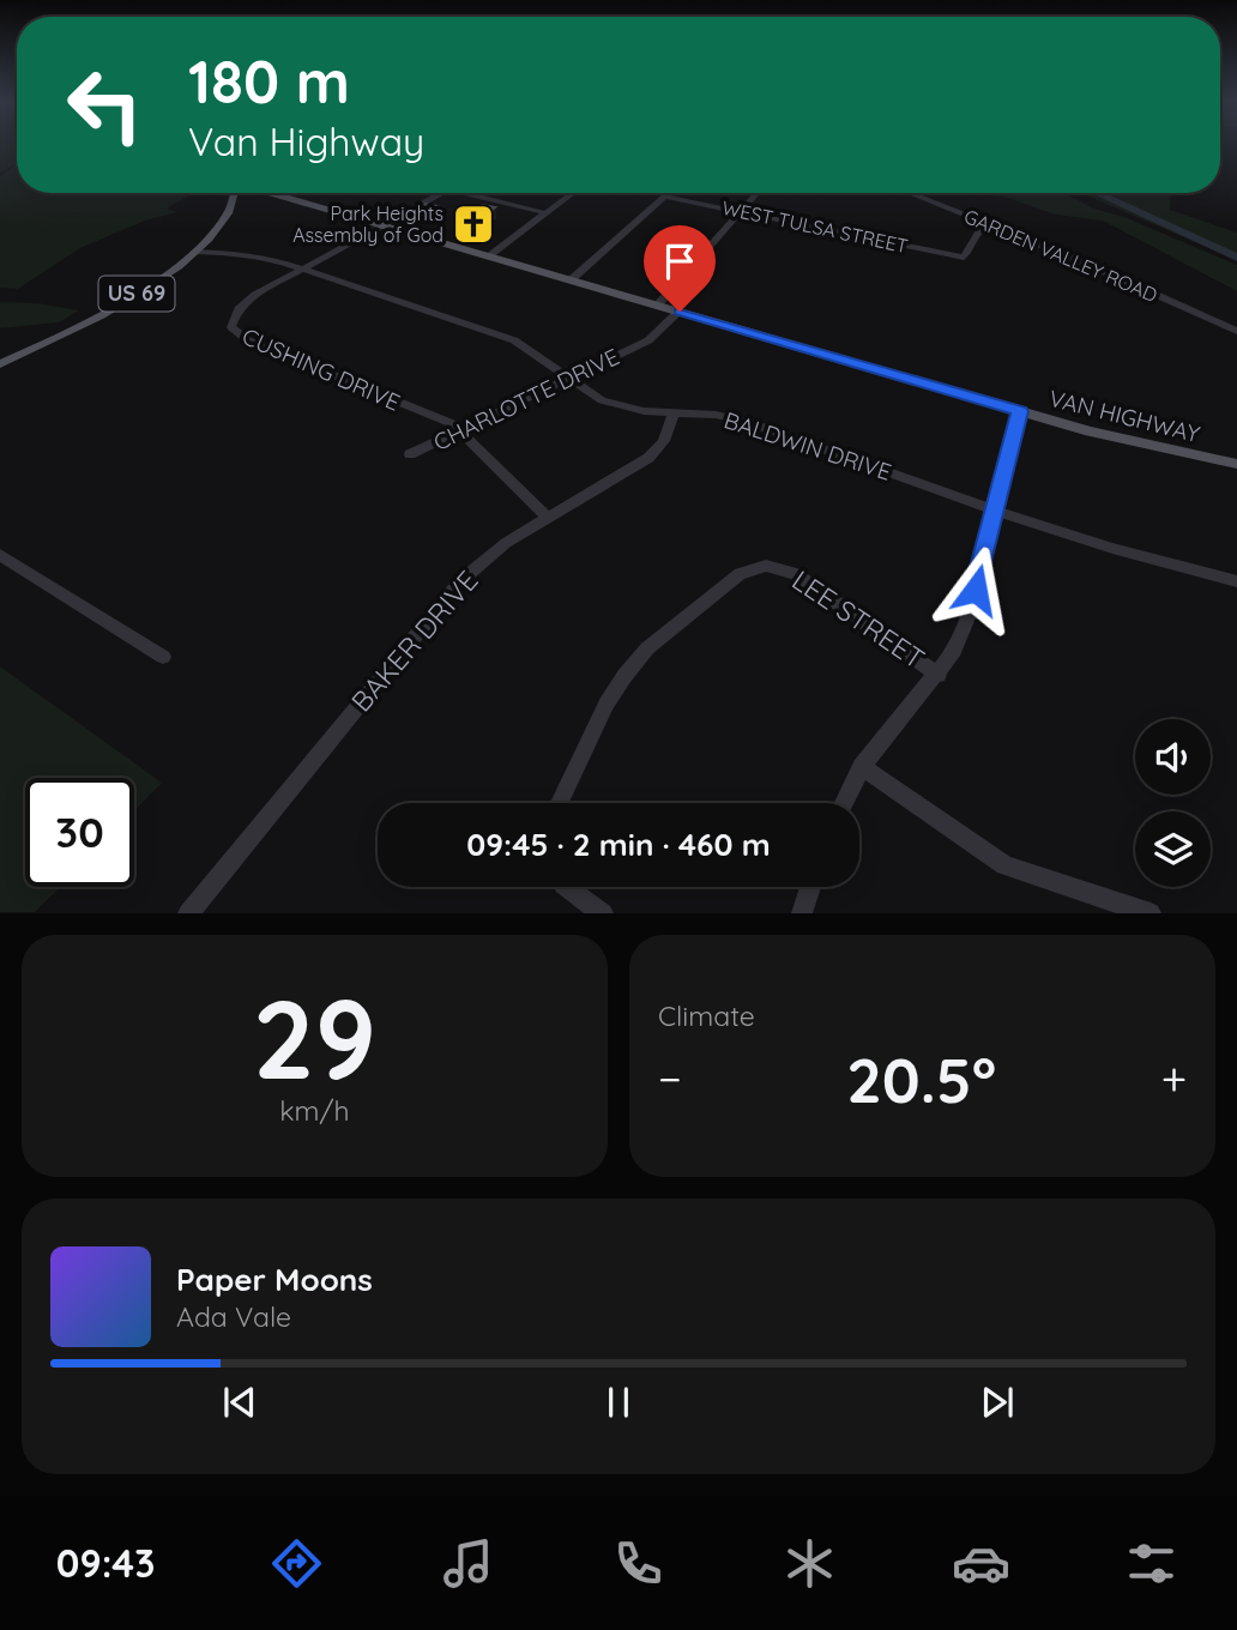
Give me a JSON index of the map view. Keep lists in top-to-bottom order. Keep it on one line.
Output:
{"streets":{"main road":["US 69","VAN HIGHWAY"],"street":["WEST TULSA STREET","GARDEN VALLEY ROAD","CUSHING DRIVE","CHARLOTTE DRIVE","BALDWIN DRIVE","LEE STREET","BAKER DRIVE"]},"crossings":[["WEST TULSA STREET","GARDEN VALLEY ROAD"],["US 69","BALDWIN DRIVE"],["CUSHING DRIVE","CHARLOTTE DRIVE"],["CUSHING DRIVE","VAN HIGHWAY"],["CUSHING DRIVE","BALDWIN DRIVE"],["CUSHING DRIVE","BAKER DRIVE"],["CHARLOTTE DRIVE","VAN HIGHWAY"],["CHARLOTTE DRIVE","BALDWIN DRIVE"],["BALDWIN DRIVE","BAKER DRIVE"]],"places":{"church":["Park Heights Assembly of God"]},"page":{"turn":["180 m","Van Highway"],"limit":"30","trip":"09:45 · 2 min · 460 m","tile":[["29","km/h"],"Climate"],"heat":["−","20.5°","+"],"song":["Paper Moons","Ada Vale"],"tabs":"09:43"}}
